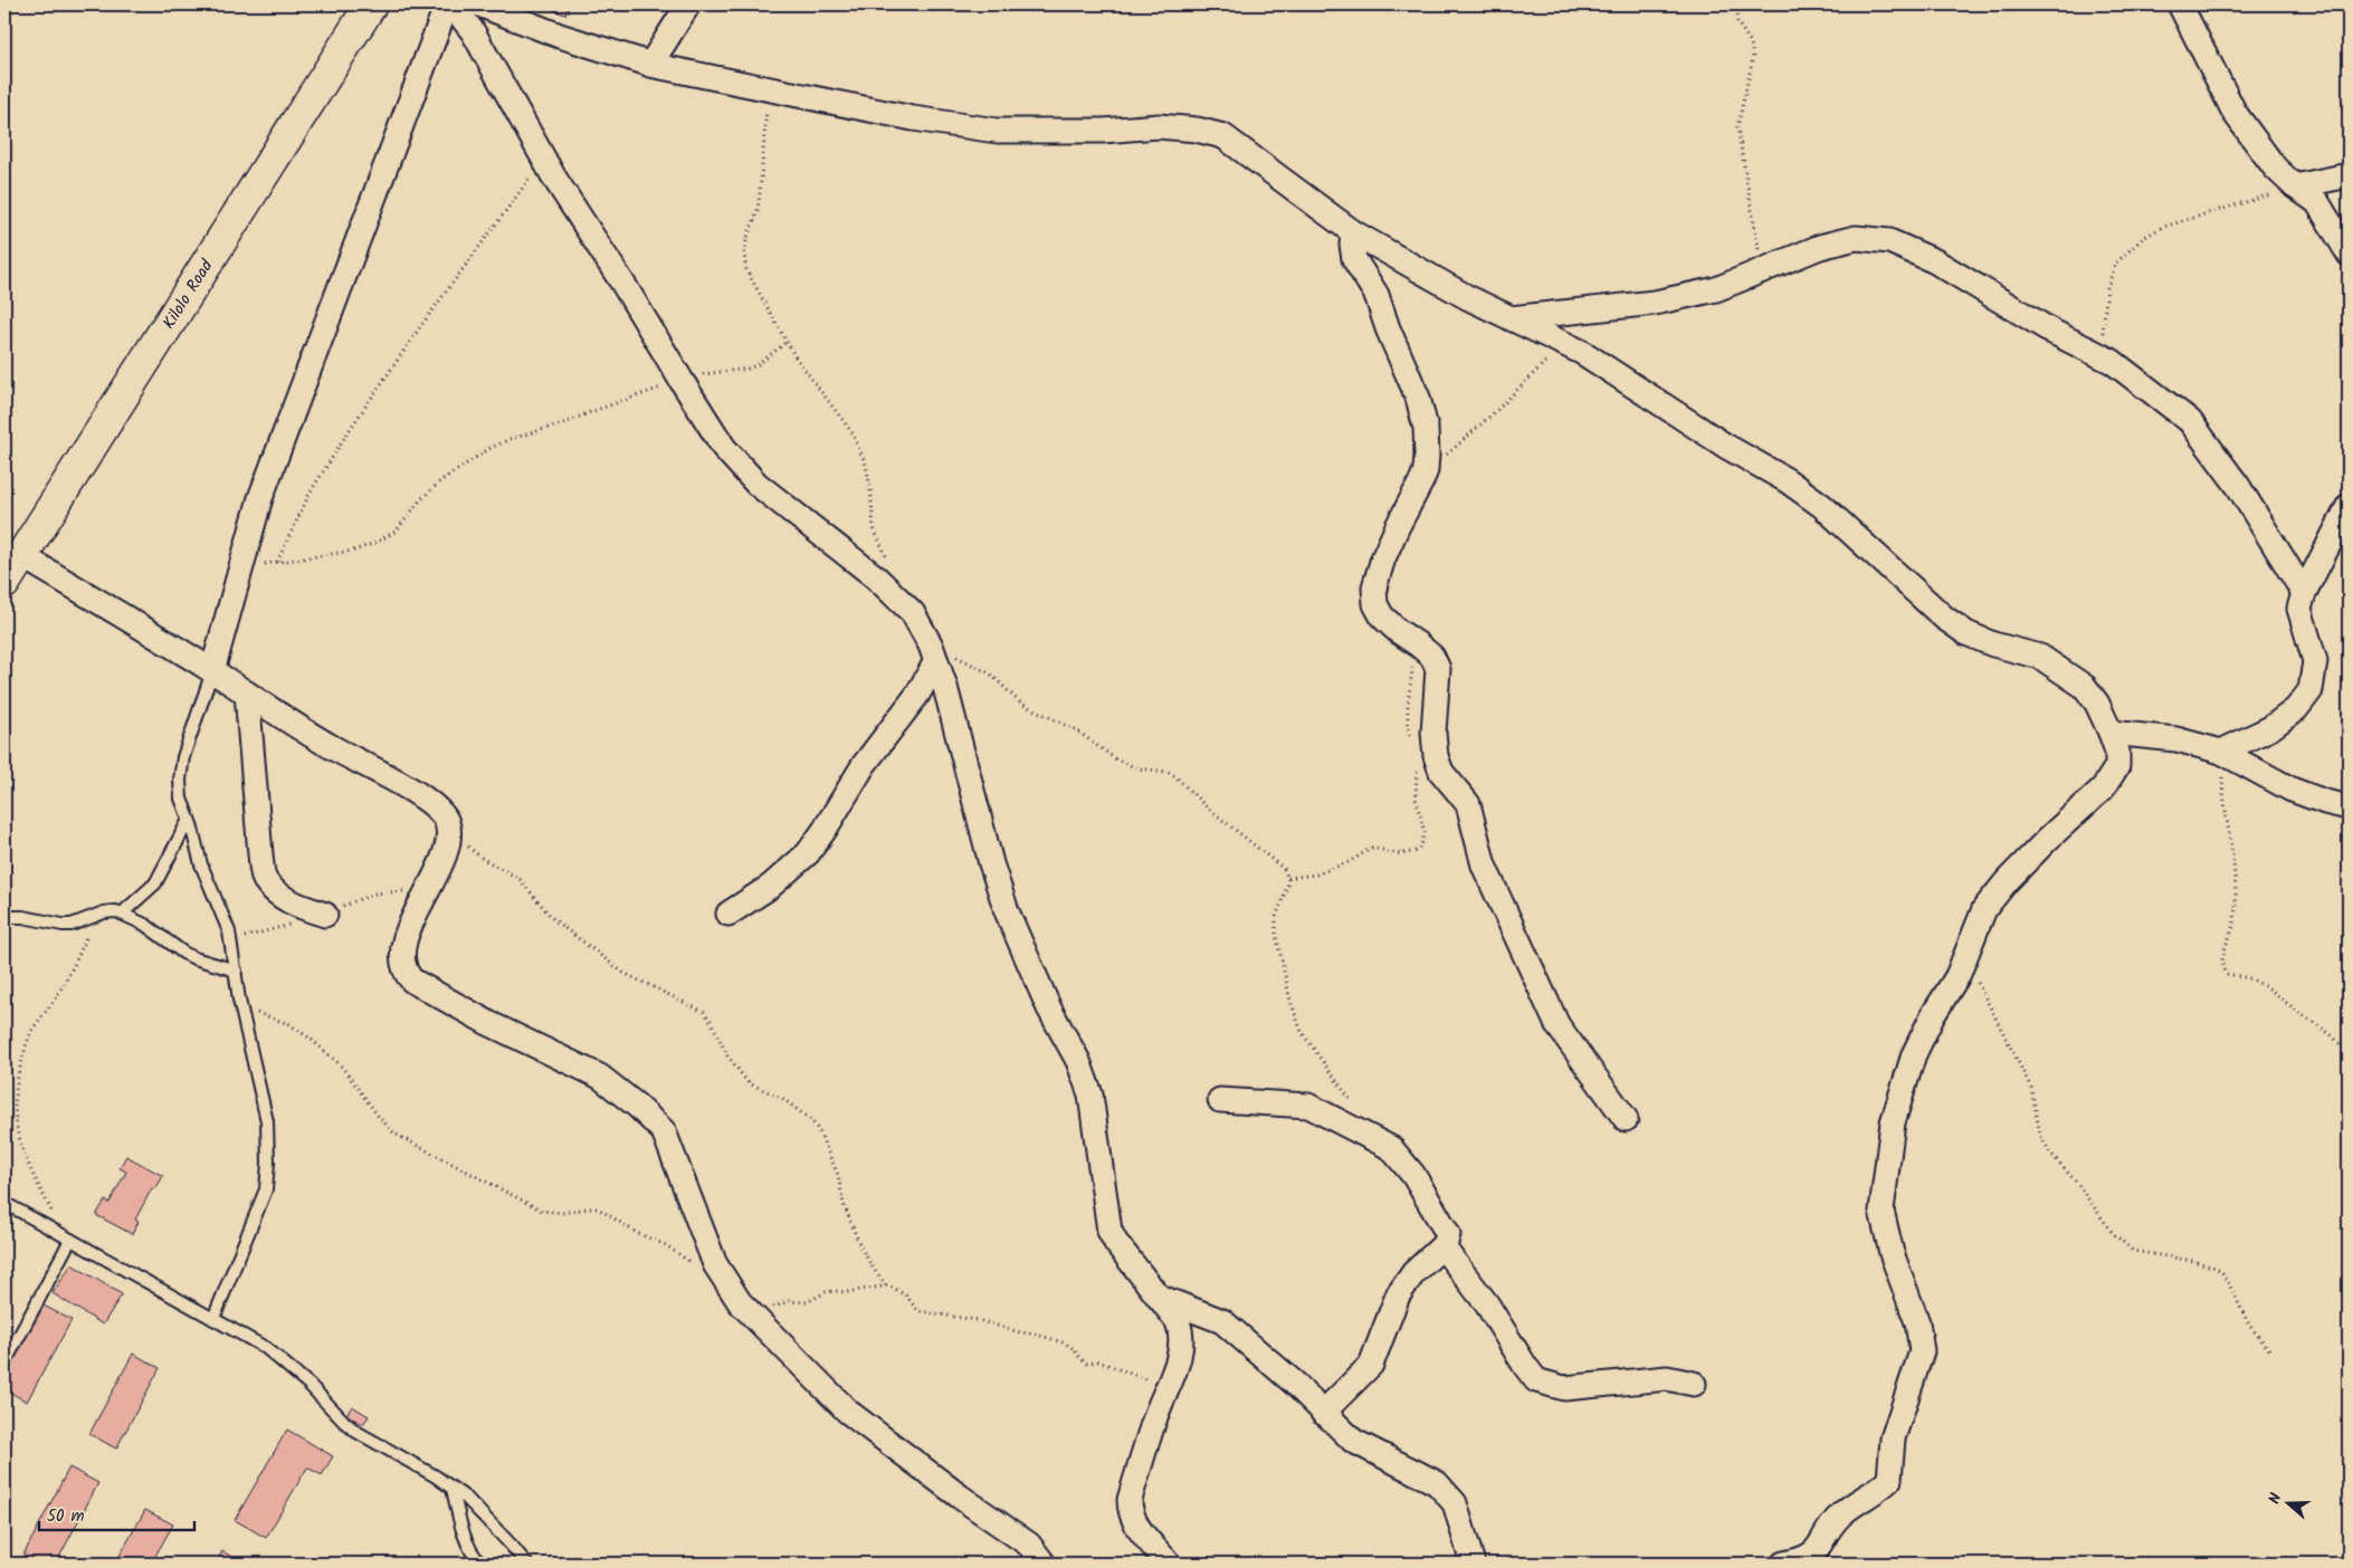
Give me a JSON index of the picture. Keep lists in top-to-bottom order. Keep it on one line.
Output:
{"streets":{"main road":["Kilolo Road"]},"scale_bar":"50 m","north":"left"}
